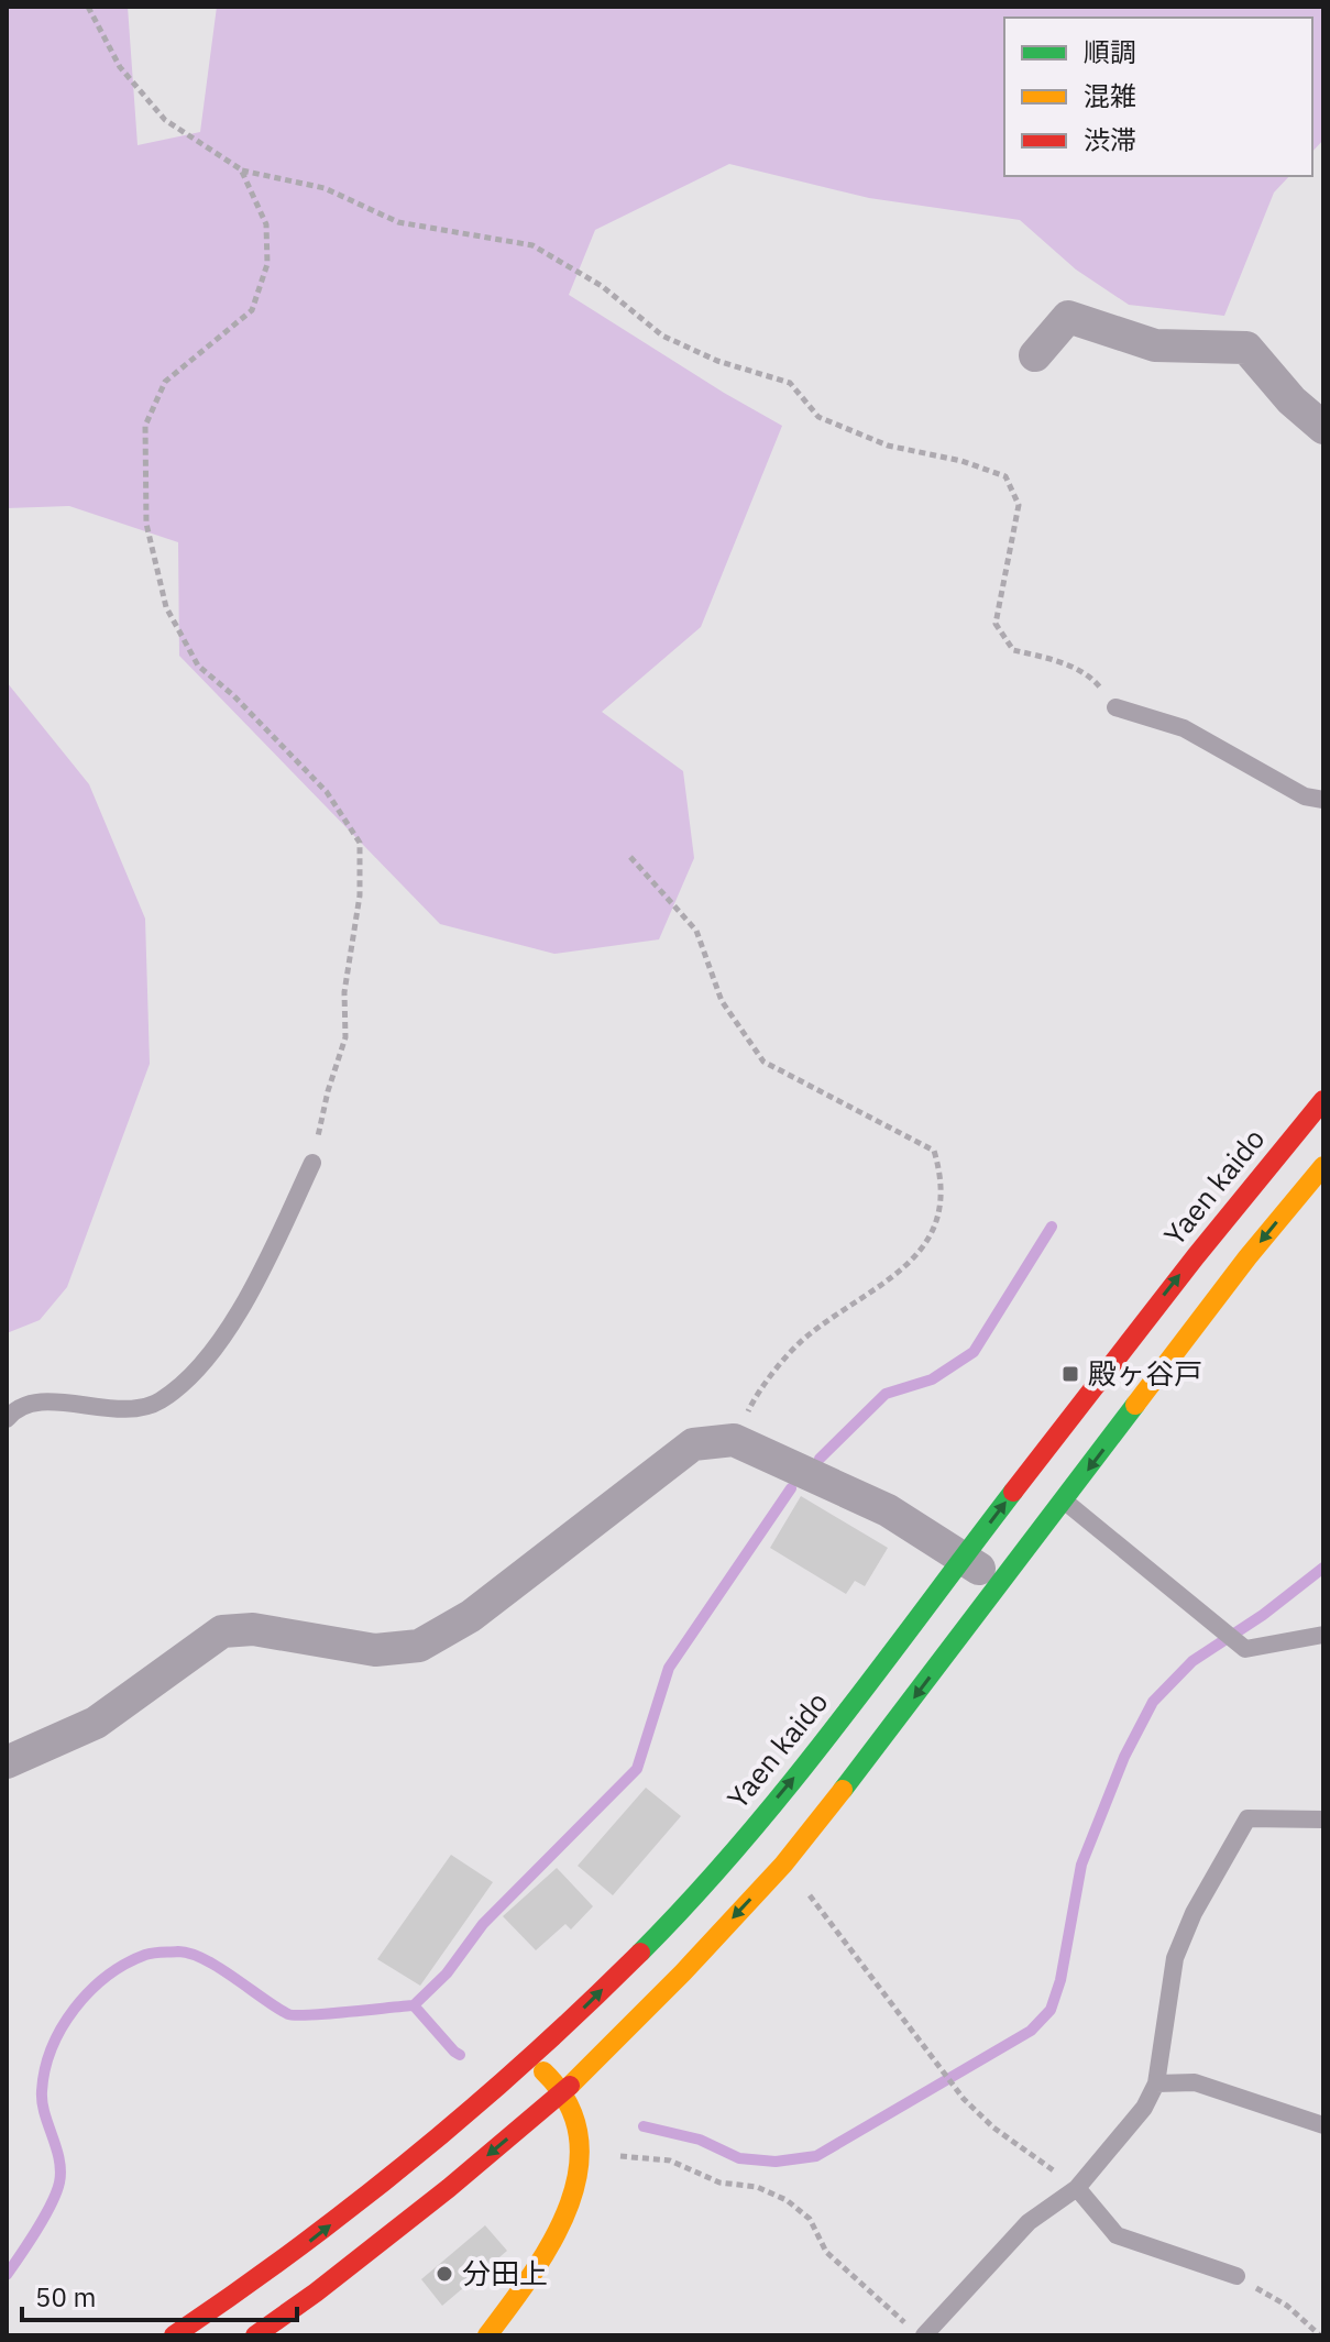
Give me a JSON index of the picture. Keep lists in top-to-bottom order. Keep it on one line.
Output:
{"streets":{"main road":["Yaen kaido"]},"places":{"transit":["殿ヶ谷戸"],"other":["分田上"]},"legend":["順調","混雑","渋滞"],"scale_bar":"50 m"}
